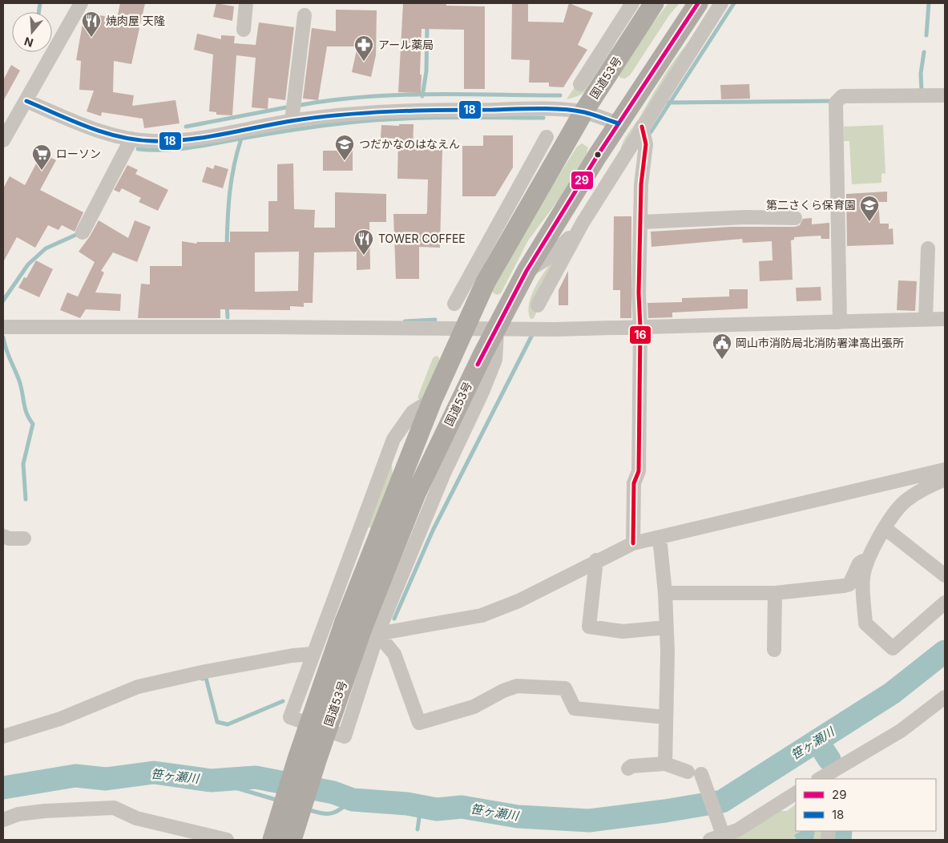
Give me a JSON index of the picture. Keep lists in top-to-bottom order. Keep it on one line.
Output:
{"streets":{"highway":["国道53号"]},"water":["笹ヶ瀬川"],"places":{"restaurant":["焼肉屋 天隆","TOWER COFFEE"],"pharmacy":["アール薬局"],"school or university":["つだかなのはなえん","第二さくら保育園"],"supermarket":["ローソン"],"public building":["岡山市消防局北消防署津高出張所"]},"lines":["transit line 29","transit line 18","transit line 16"],"legend":["29","18"],"north":"bottom"}
